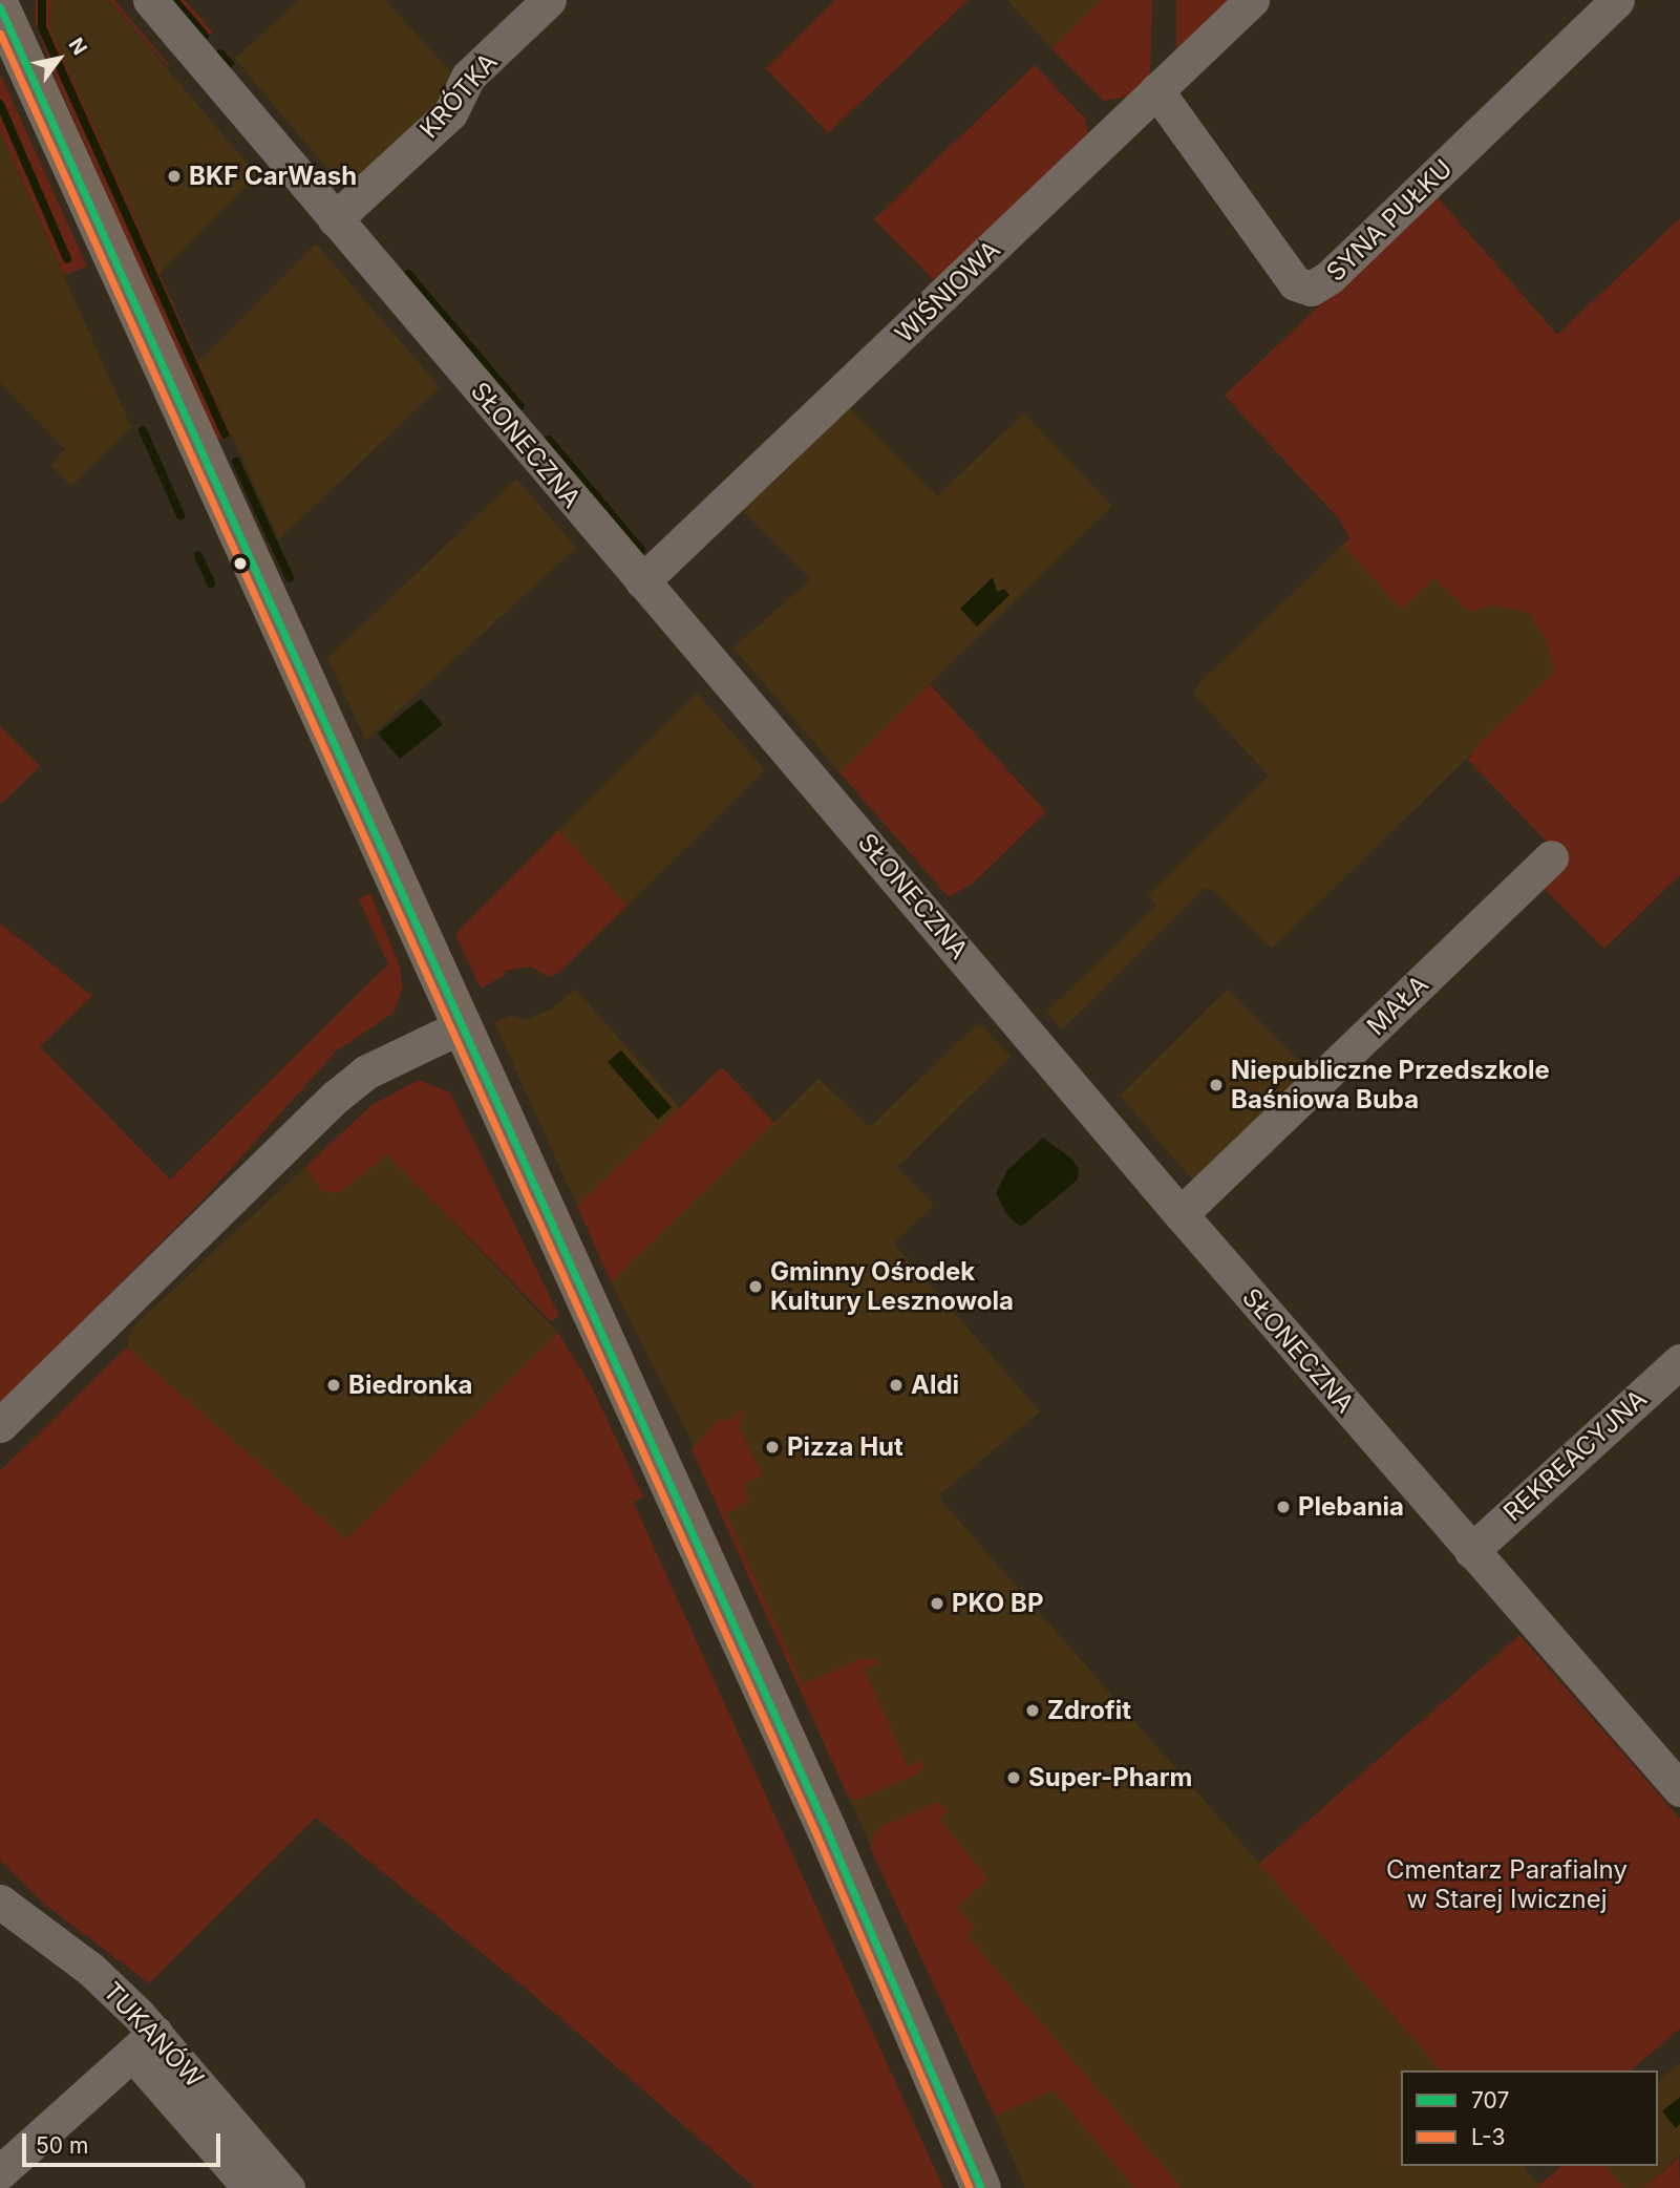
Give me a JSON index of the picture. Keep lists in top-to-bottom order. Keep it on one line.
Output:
{"streets":{"street":["KRÓTKA","SYNA PUŁKU","WIŚNIOWA","SŁONECZNA","MAŁA","REKREACYJNA","TUKANÓW"]},"crossings":[["KRÓTKA","SŁONECZNA"],["SYNA PUŁKU","WIŚNIOWA"],["WIŚNIOWA","SŁONECZNA"],["SŁONECZNA","MAŁA"],["SŁONECZNA","REKREACYJNA"]],"parks":["Cmentarz Parafialny w Starej Iwicznej"],"places":["BKF CarWash","Niepubliczne Przedszkole Baśniowa Buba","Gminny Ośrodek Kultury Lesznowola","Biedronka","Aldi","Pizza Hut","Plebania","PKO BP","Zdrofit","Super-Pharm"],"lines":["transit line 707","transit line L-3"],"legend":["707","L-3"],"scale_bar":"50 m","north":"top right"}
